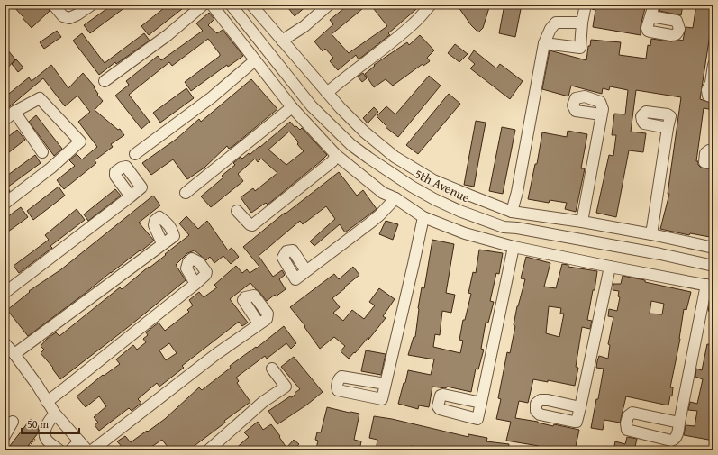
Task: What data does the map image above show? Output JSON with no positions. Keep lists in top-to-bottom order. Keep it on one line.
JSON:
{"streets":{"street":["5th Avenue"]},"scale_bar":"50 m"}
